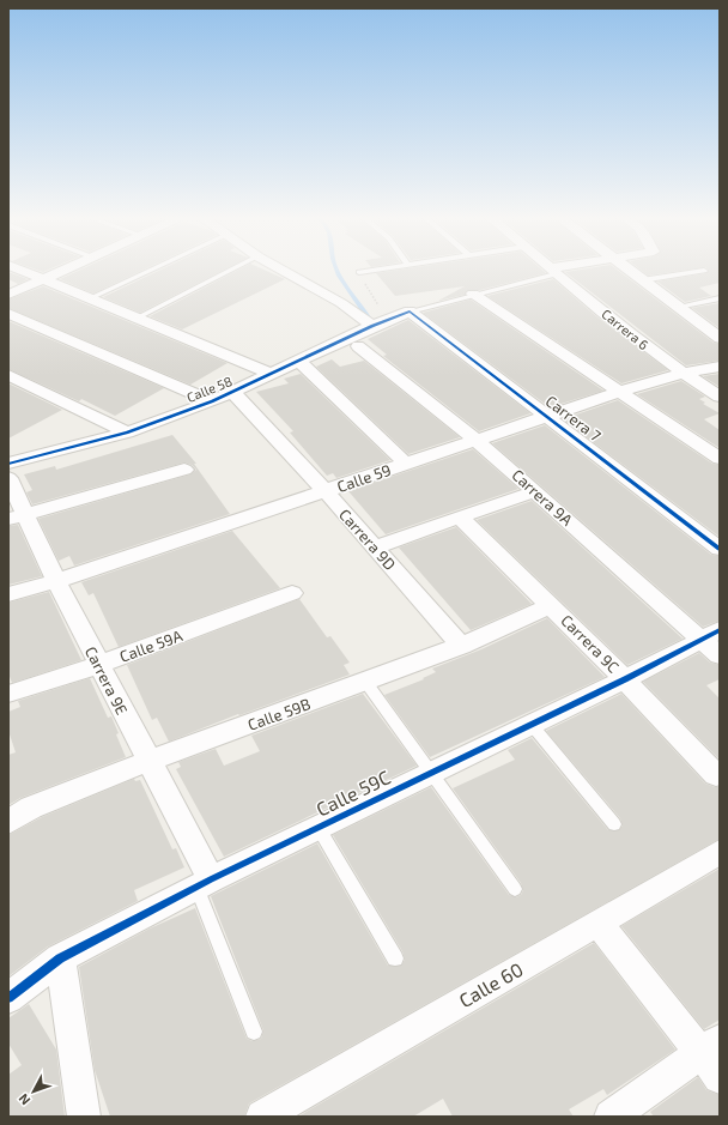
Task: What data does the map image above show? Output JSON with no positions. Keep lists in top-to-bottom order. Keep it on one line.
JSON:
{"streets":{"street":["Carrera 6","Calle 58","Carrera 7","Calle 59","Carrera 9A","Carrera 9D","Carrera 9C","Calle 59A","Carrera 9E","Calle 59B","Calle 59C","Calle 60"]},"crossings":[["Carrera 6","Calle 58"],["Carrera 6","Calle 59"],["Calle 58","Carrera 7"],["Calle 58","Carrera 9D"],["Calle 58","Carrera 9E"],["Carrera 7","Calle 59"],["Calle 59","Carrera 9A"],["Calle 59","Carrera 9D"],["Calle 59","Carrera 9E"],["Carrera 9A","Calle 59C"],["Carrera 9D","Calle 59B"],["Carrera 9C","Calle 59B"],["Carrera 9C","Calle 59C"],["Calle 59A","Carrera 9E"],["Carrera 9E","Calle 59B"],["Carrera 9E","Calle 59C"]],"north":"bottom left"}
